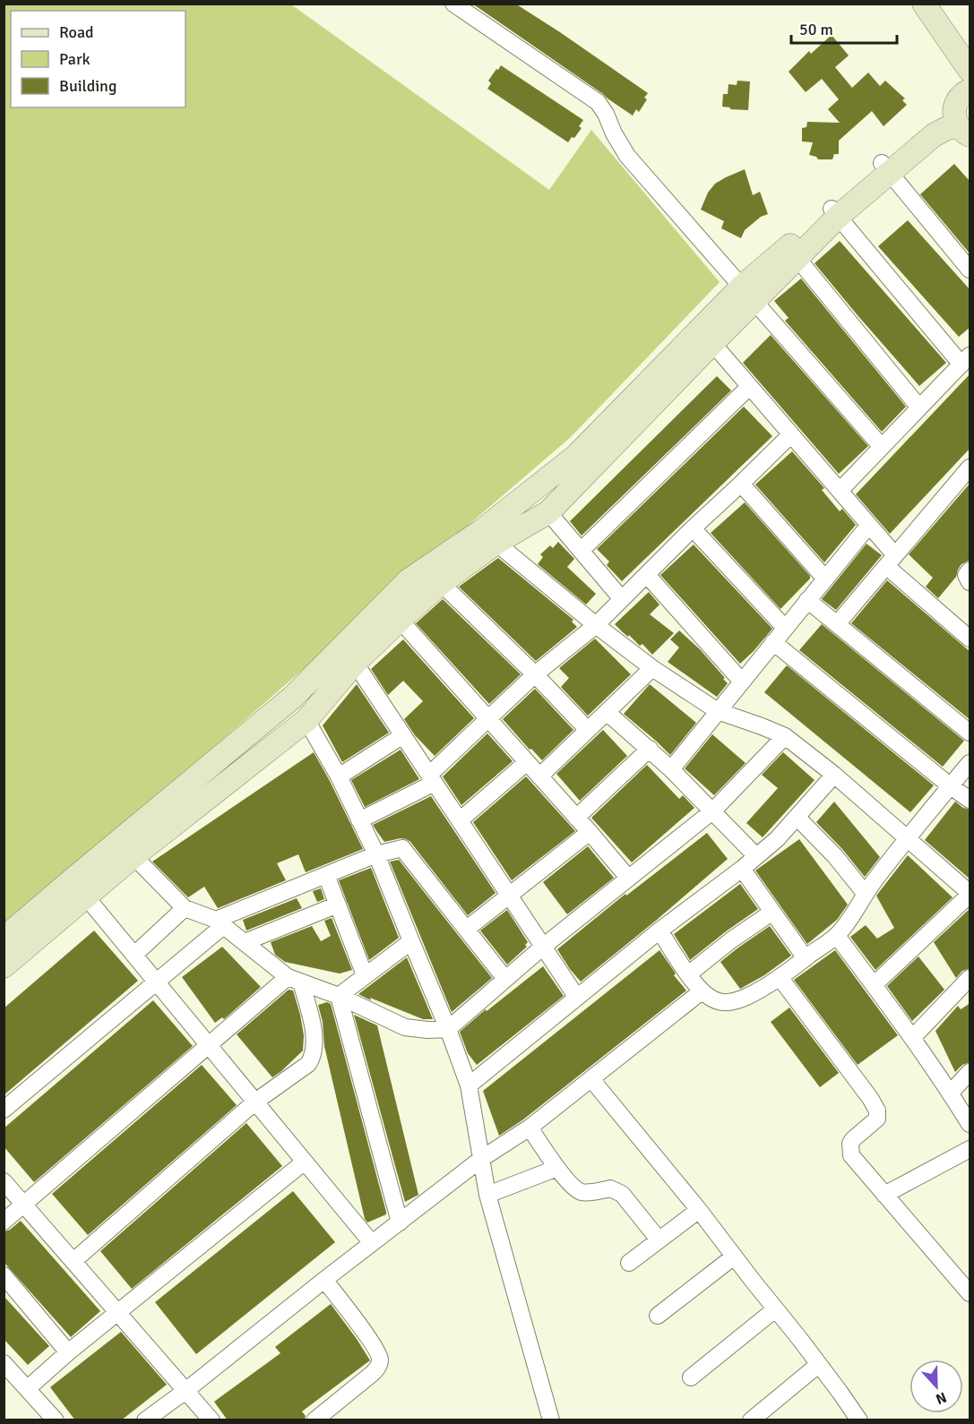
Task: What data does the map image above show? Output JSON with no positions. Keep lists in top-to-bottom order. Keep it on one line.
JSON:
{"legend":["Road","Park","Building"],"scale_bar":"50 m","north":"bottom"}
